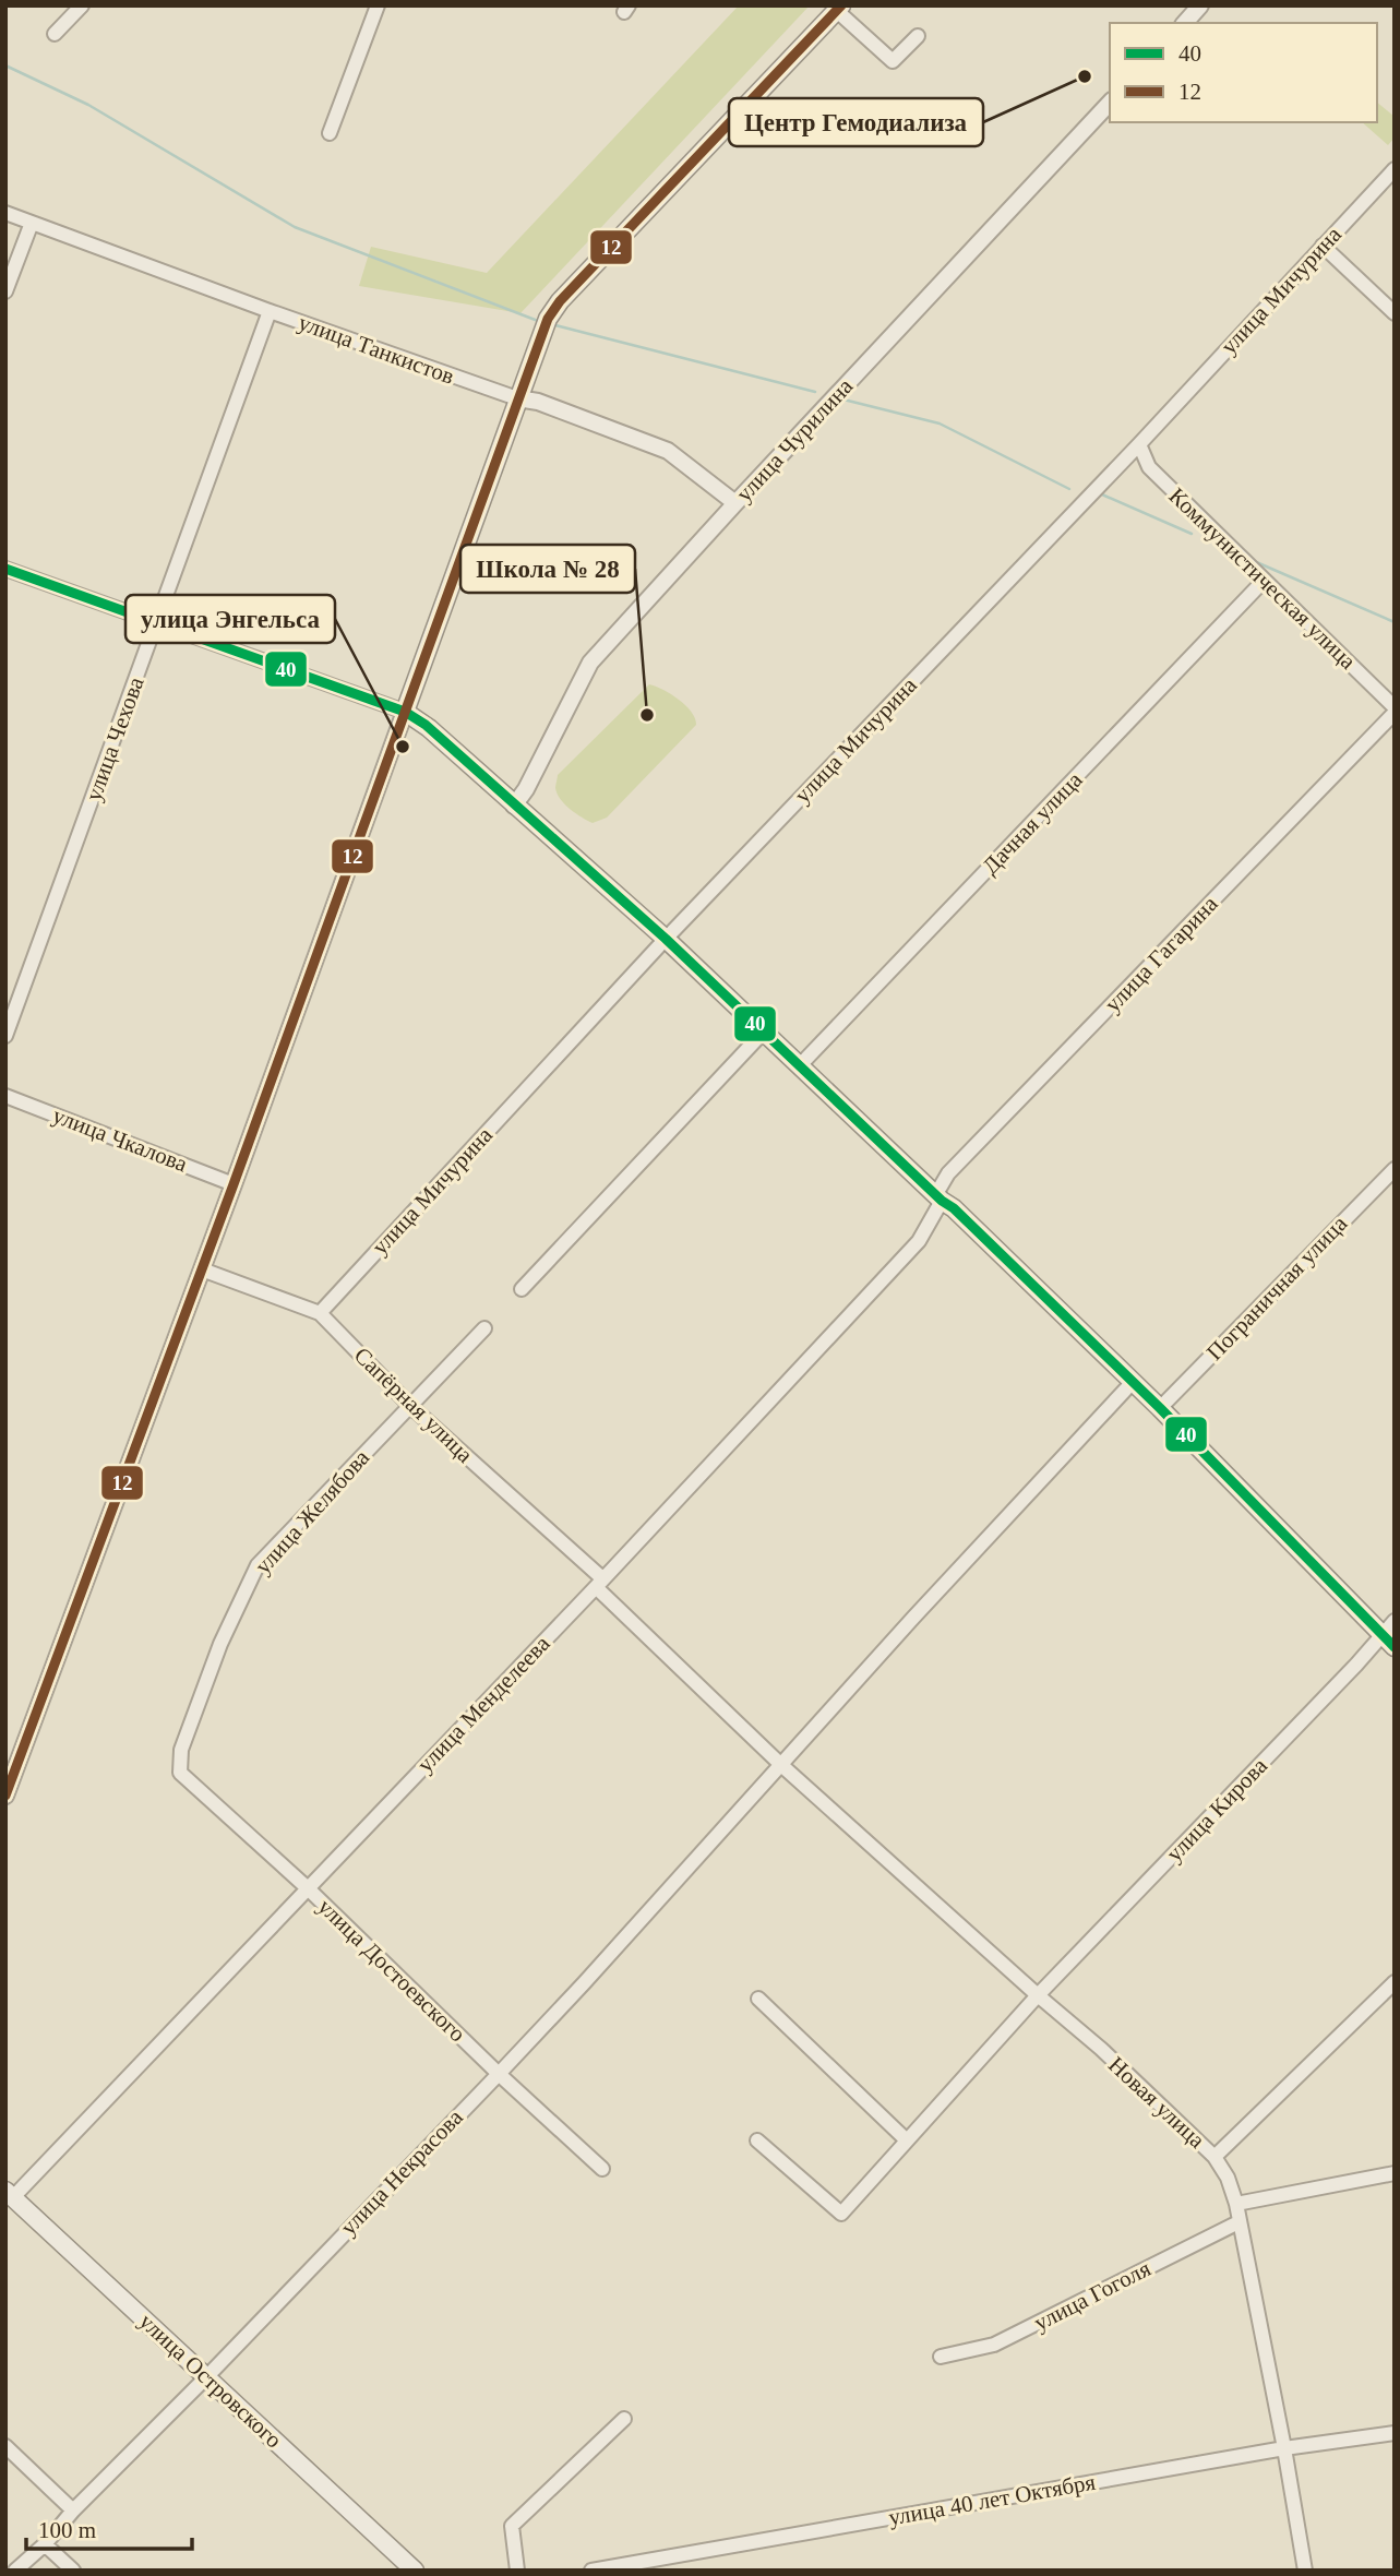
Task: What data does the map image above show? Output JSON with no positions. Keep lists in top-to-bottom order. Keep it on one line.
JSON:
{"streets":{"main road":["улица Островского"],"street":["улица Мичурина","улица Танкистов","улица Чурилина","Коммунистическая улица","улица Чехова","Дачная улица","улица Гагарина","улица Чкалова","Пограничная улица","Сапёрная улица","улица Желябова","улица Менделеева","улица Кирова","улица Достоевского","Новая улица","улица Некрасова","улица Гоголя","улица 40 лет Октября"]},"crossings":[["улица Мичурина","Коммунистическая улица"],["улица Мичурина","Сапёрная улица"],["улица Танкистов","улица Чурилина"],["улица Танкистов","улица Чехова"],["Коммунистическая улица","Дачная улица"],["Коммунистическая улица","улица Гагарина"],["улица Гагарина","улица Менделеева"],["Сапёрная улица","улица Желябова"],["Сапёрная улица","улица Менделеева"],["Сапёрная улица","Новая улица"],["Сапёрная улица","улица Некрасова"],["улица Желябова","улица Достоевского"],["улица Менделеева","улица Достоевского"],["улица Менделеева","улица Островского"],["улица Кирова","Новая улица"],["улица Достоевского","улица Некрасова"],["Новая улица","улица Некрасова"],["Новая улица","улица Гоголя"],["Новая улица","улица 40 лет Октября"],["улица Некрасова","улица Островского"]],"places":["Центр Гемодиализа","Школа № 28","улица Энгельса"],"lines":["transit line 12","transit line 40"],"legend":["40","12"],"scale_bar":"100 m"}
